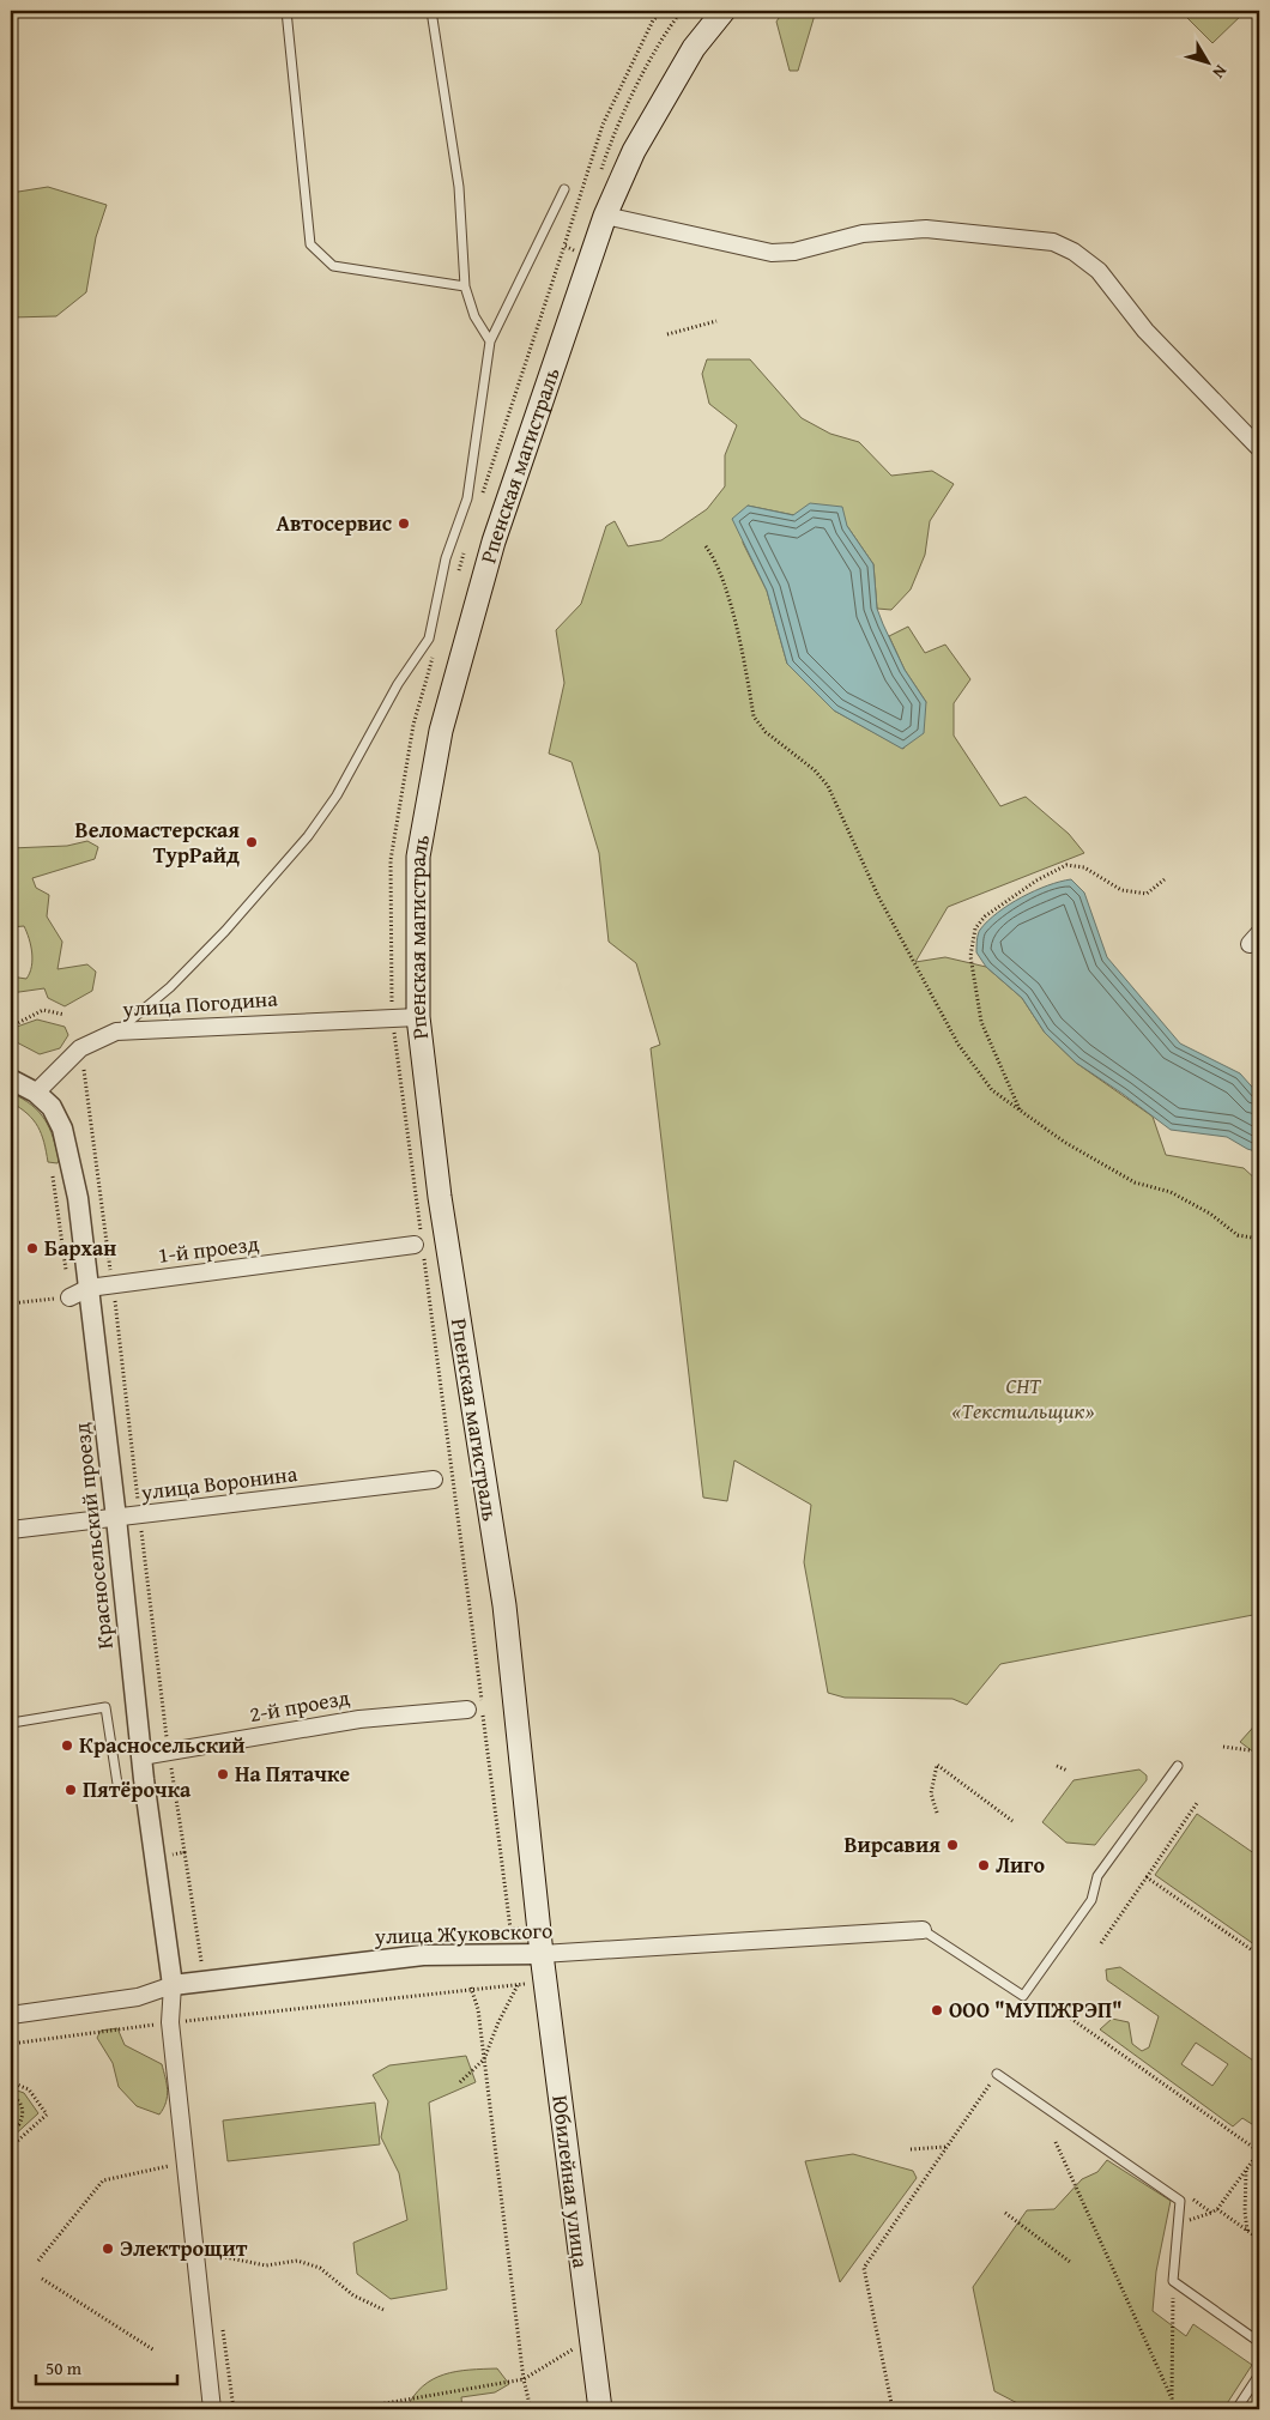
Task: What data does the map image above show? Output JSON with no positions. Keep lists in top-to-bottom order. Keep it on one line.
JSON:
{"streets":{"main road":["Рпенская магистраль","Юбилейная улица"],"street":["улица Погодина","1-й проезд","улица Воронина","Красносельский проезд","2-й проезд","улица Жуковского"]},"crossings":[["Рпенская магистраль","улица Погодина"],["Рпенская магистраль","улица Жуковского"],["Рпенская магистраль","Юбилейная улица"],["улица Погодина","Красносельский проезд"],["1-й проезд","Красносельский проезд"],["улица Воронина","Красносельский проезд"],["Красносельский проезд","2-й проезд"],["Красносельский проезд","улица Жуковского"],["улица Жуковского","Юбилейная улица"]],"parks":["СНТ «Текстильщик»"],"places":["Автосервис","Веломастерская ТурРайд","Бархан","Красносельский","На Пятачке","Пятёрочка","Вирсавия","Лиго","ООО \"МУПЖРЭП\"","Электрощит"],"scale_bar":"50 m","north":"bottom right"}
